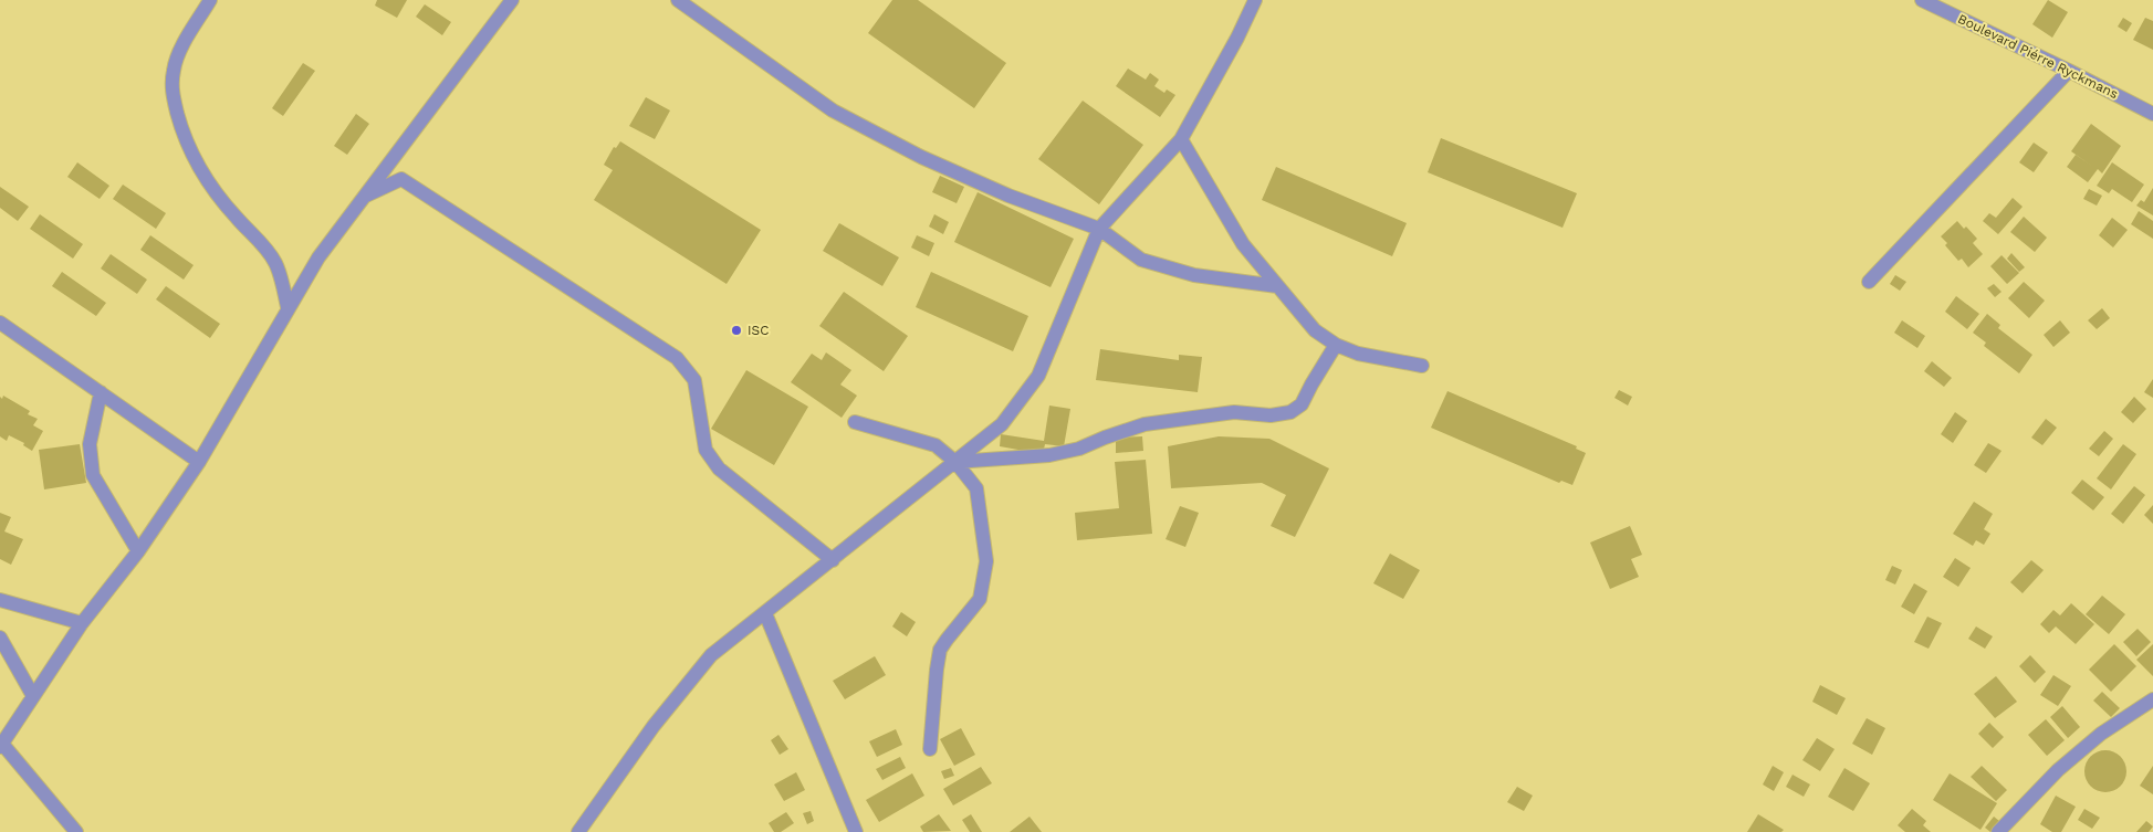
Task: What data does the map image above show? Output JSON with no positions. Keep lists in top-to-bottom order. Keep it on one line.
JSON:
{"streets":{"street":["Boulevard Piérre Ryckmans"]},"places":["ISC"]}
